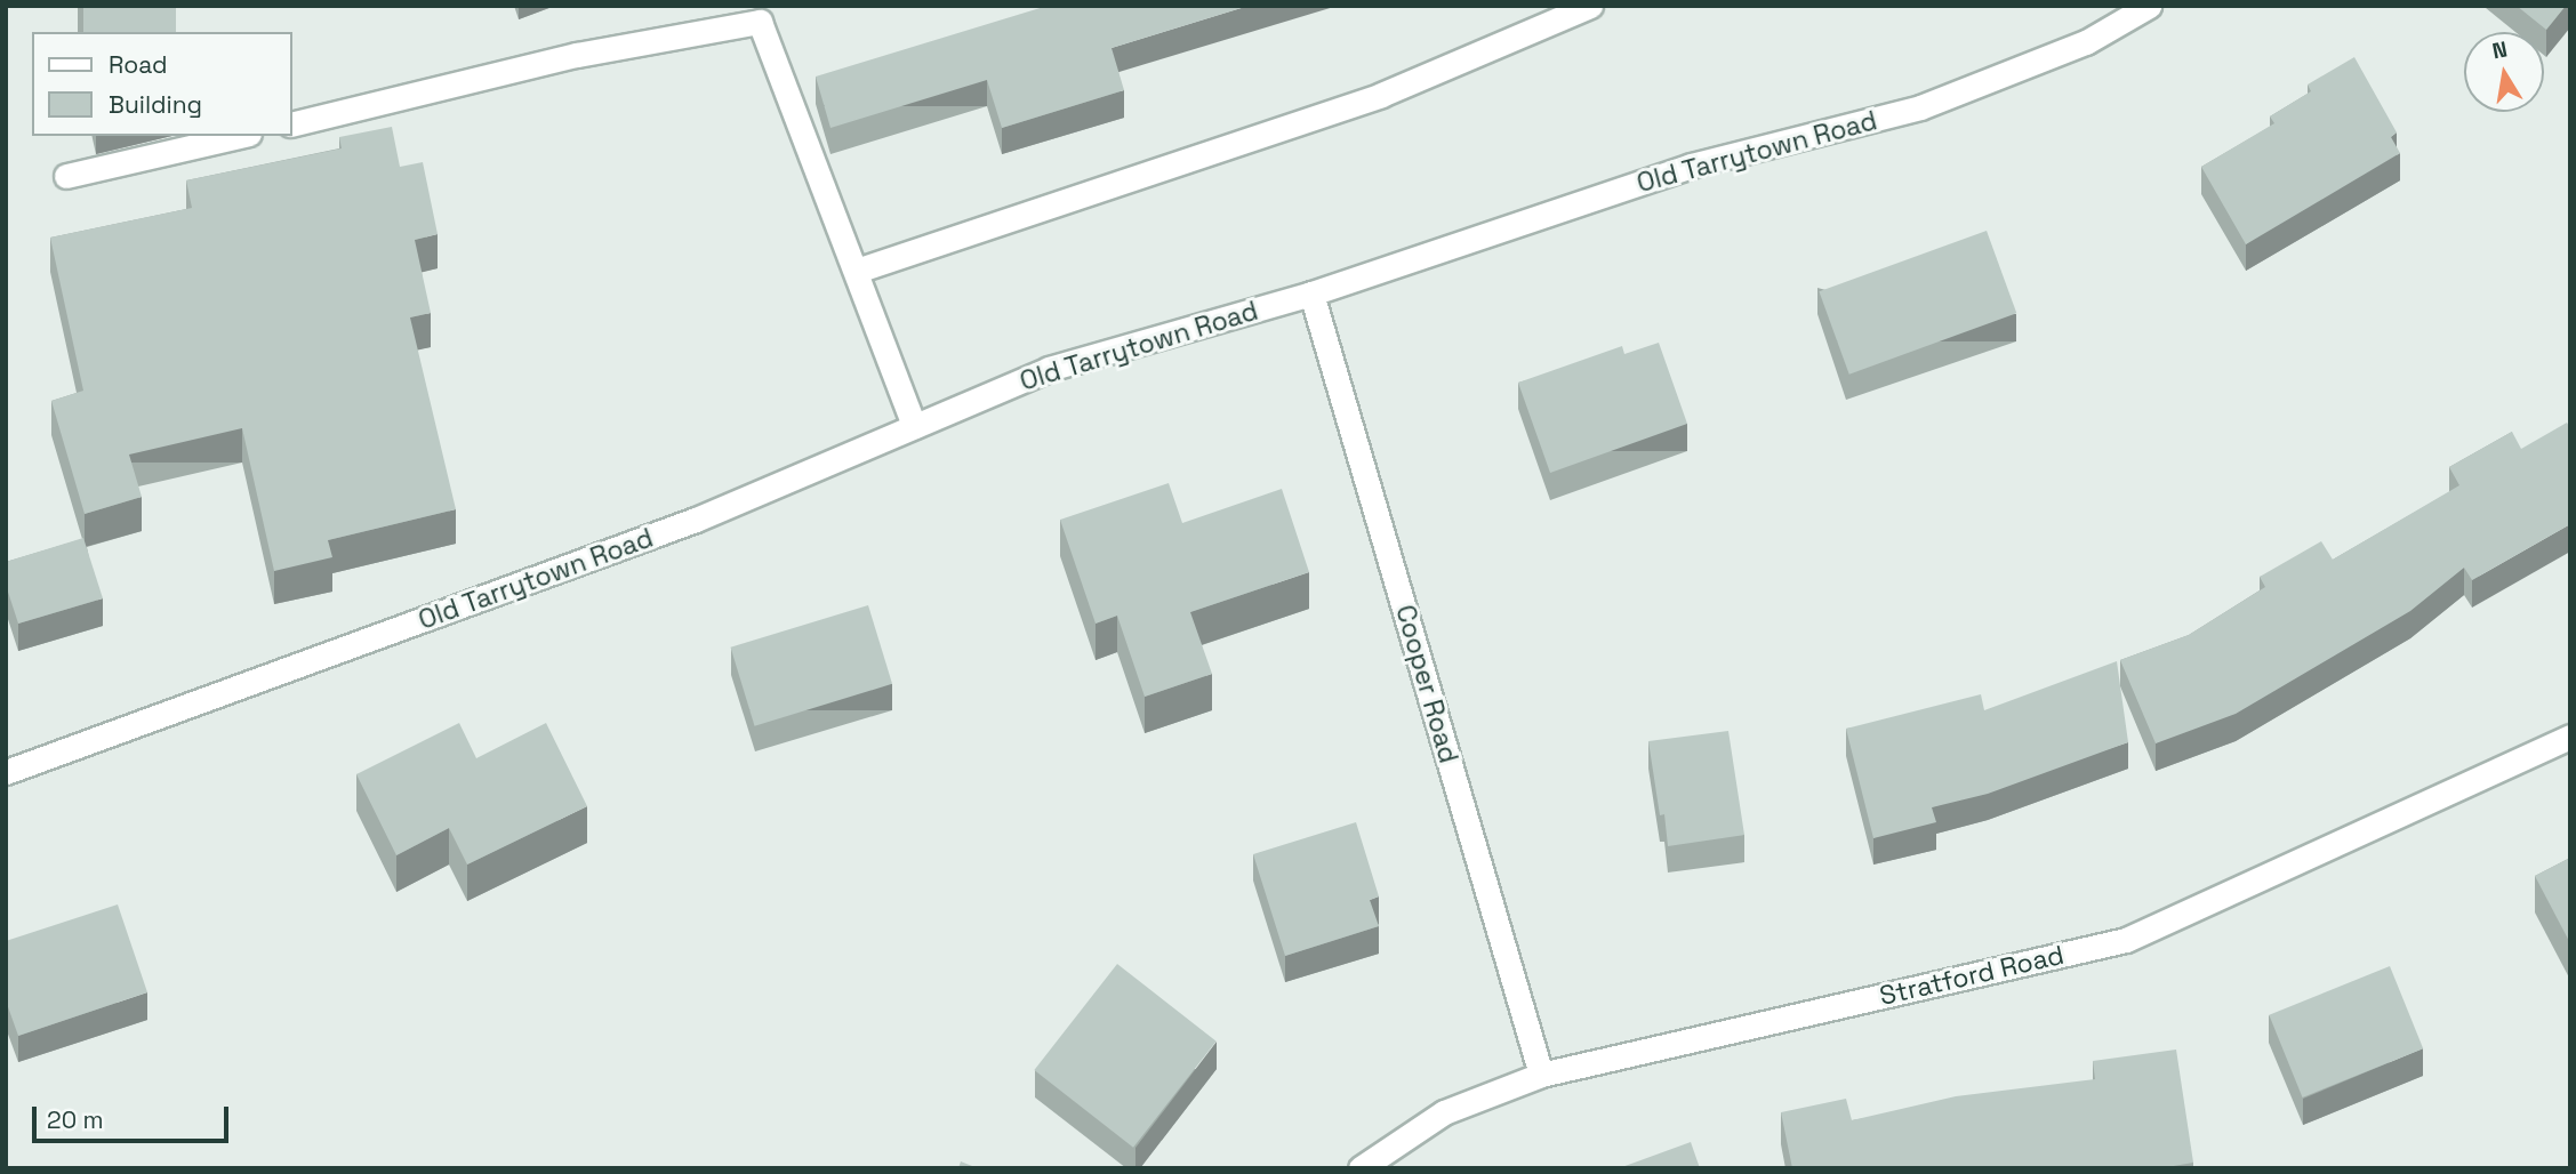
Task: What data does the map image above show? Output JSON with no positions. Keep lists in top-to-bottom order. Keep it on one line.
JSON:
{"streets":{"street":["Old Tarrytown Road","Cooper Road","Stratford Road"]},"crossings":[["Old Tarrytown Road","Cooper Road"],["Cooper Road","Stratford Road"]],"legend":["Road","Building"],"scale_bar":"20 m","north":"top"}
